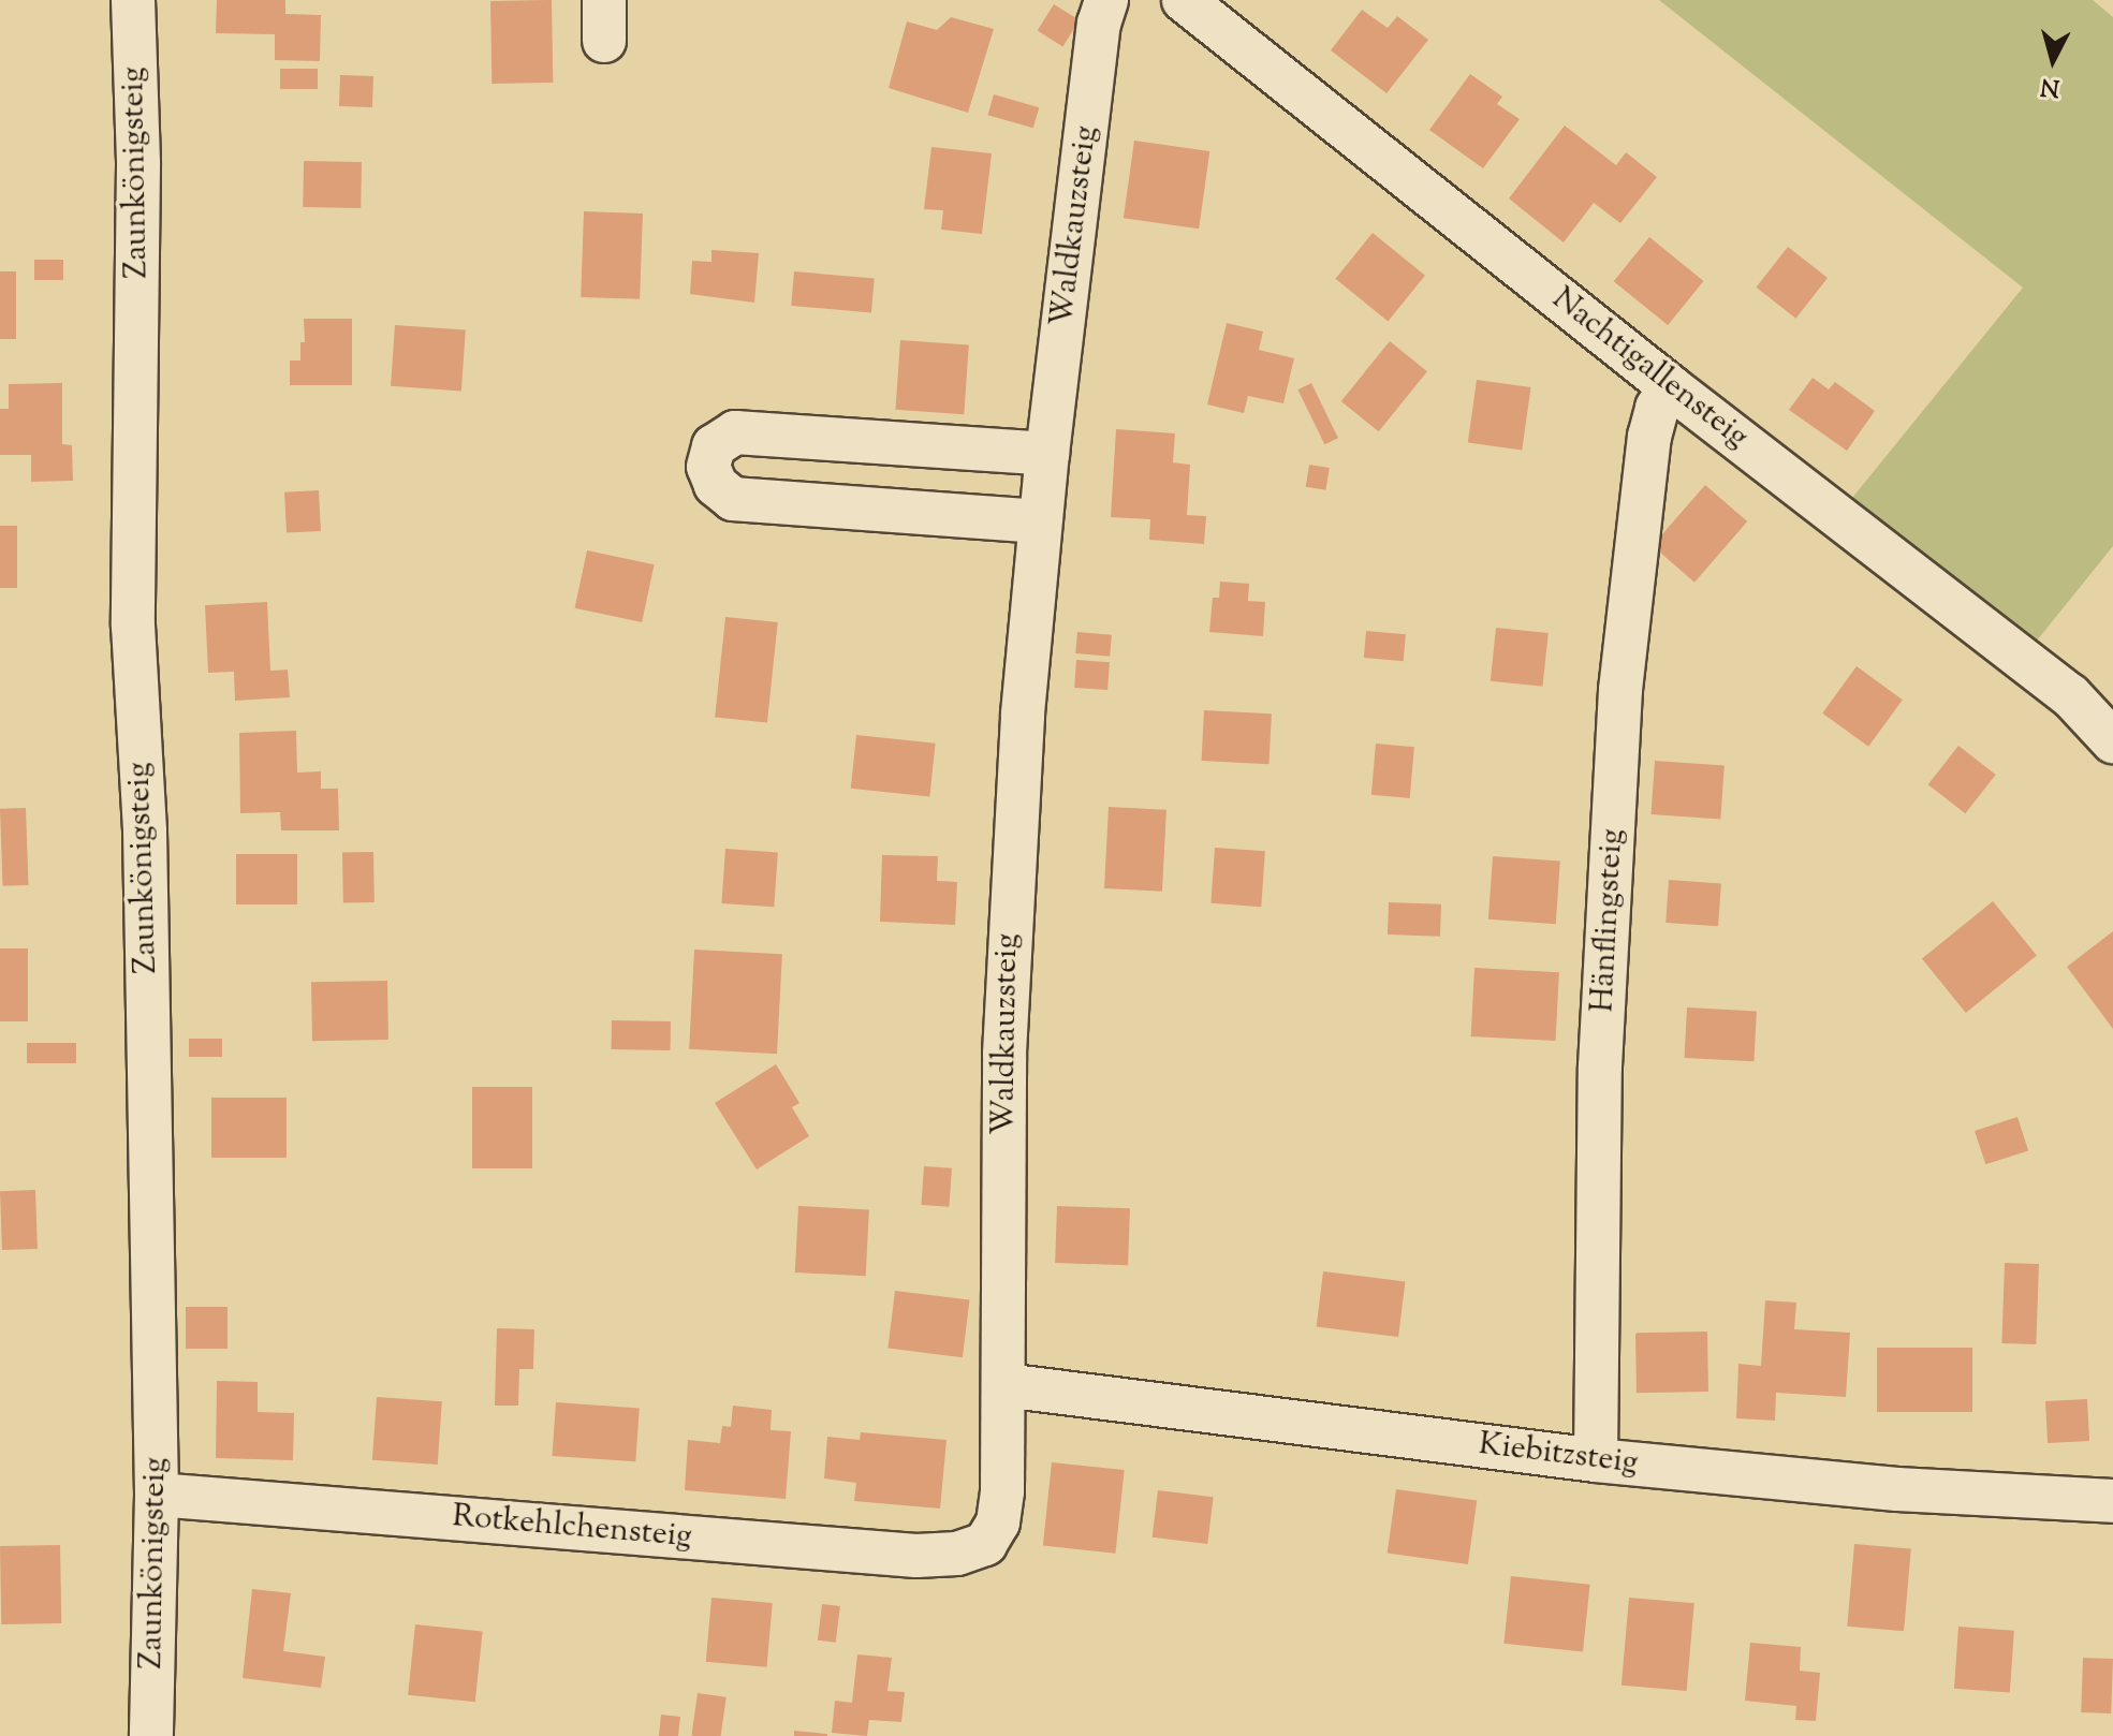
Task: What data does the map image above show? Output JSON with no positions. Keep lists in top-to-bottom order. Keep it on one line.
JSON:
{"streets":{"street":["Zaunkönigsteig","Waldkauzsteig","Nachtigallensteig","Hänflingsteig","Kiebitzsteig","Rotkehlchensteig"]},"crossings":[["Zaunkönigsteig","Rotkehlchensteig"],["Waldkauzsteig","Kiebitzsteig"],["Waldkauzsteig","Rotkehlchensteig"],["Nachtigallensteig","Hänflingsteig"],["Hänflingsteig","Kiebitzsteig"]],"north":"bottom"}
